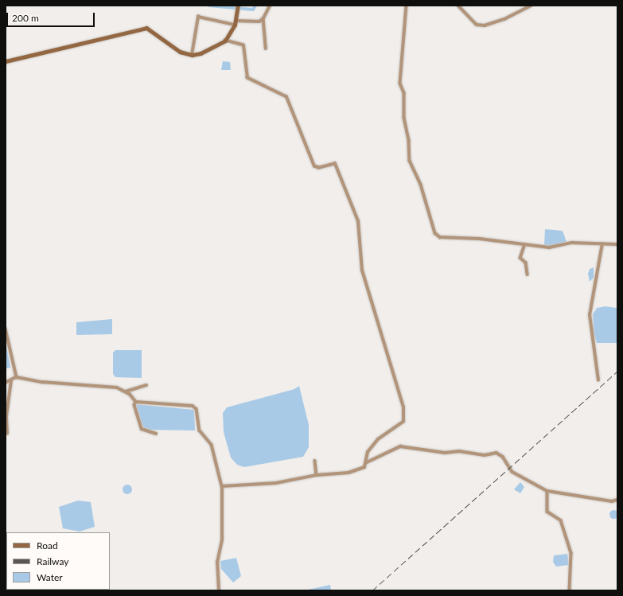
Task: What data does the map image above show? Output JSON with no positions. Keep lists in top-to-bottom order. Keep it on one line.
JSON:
{"legend":["Road","Railway","Water"],"scale_bar":"200 m"}
